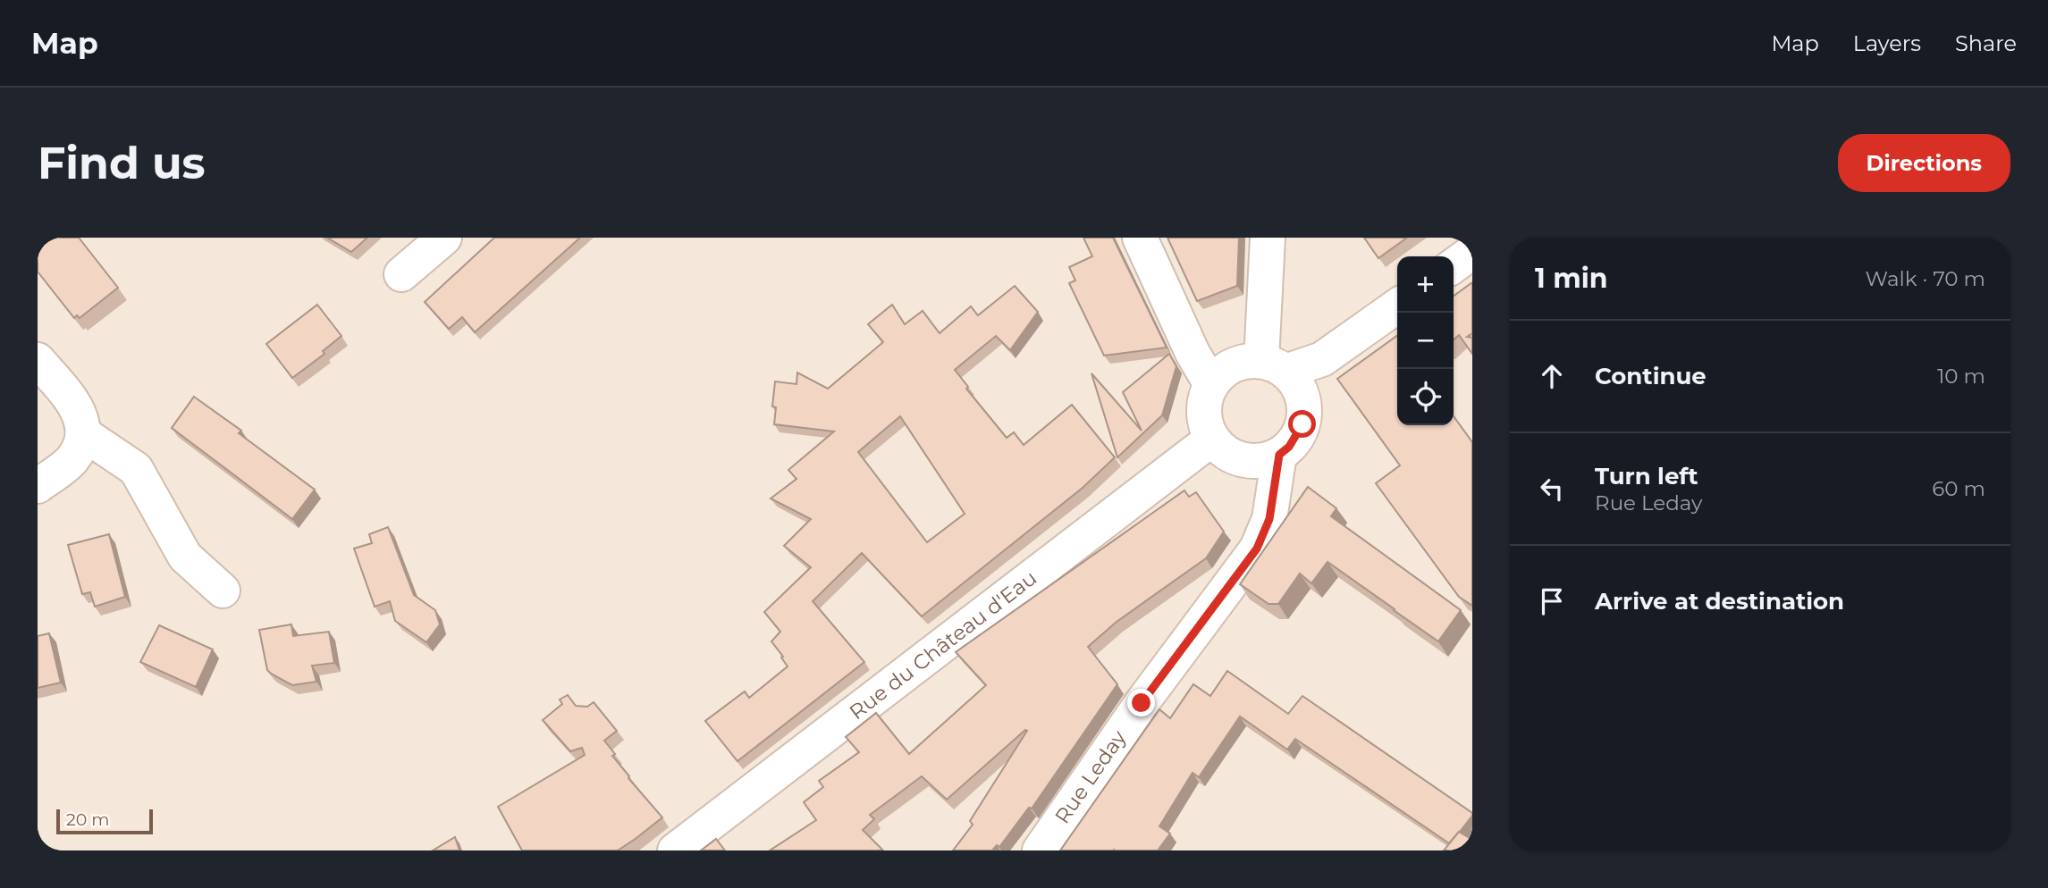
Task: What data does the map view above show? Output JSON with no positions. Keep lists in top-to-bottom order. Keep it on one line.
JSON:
{"streets":{"street":["Rue du Château d'Eau","Rue Leday"]},"crossings":[["Rue du Château d'Eau","Rue Leday"]],"scale_bar":"20 m","page":{"header":"Map","nav":["Map","Layers","Share"],"buttons":"Directions","title":"Find us","heading":["1 min","Walk · 70 m"],"map_buttons":["+","−"],"list":[["Continue","10 m"],["Turn left","Rue Leday","60 m"],"Arrive at destination"],"scale":"20 m"}}
